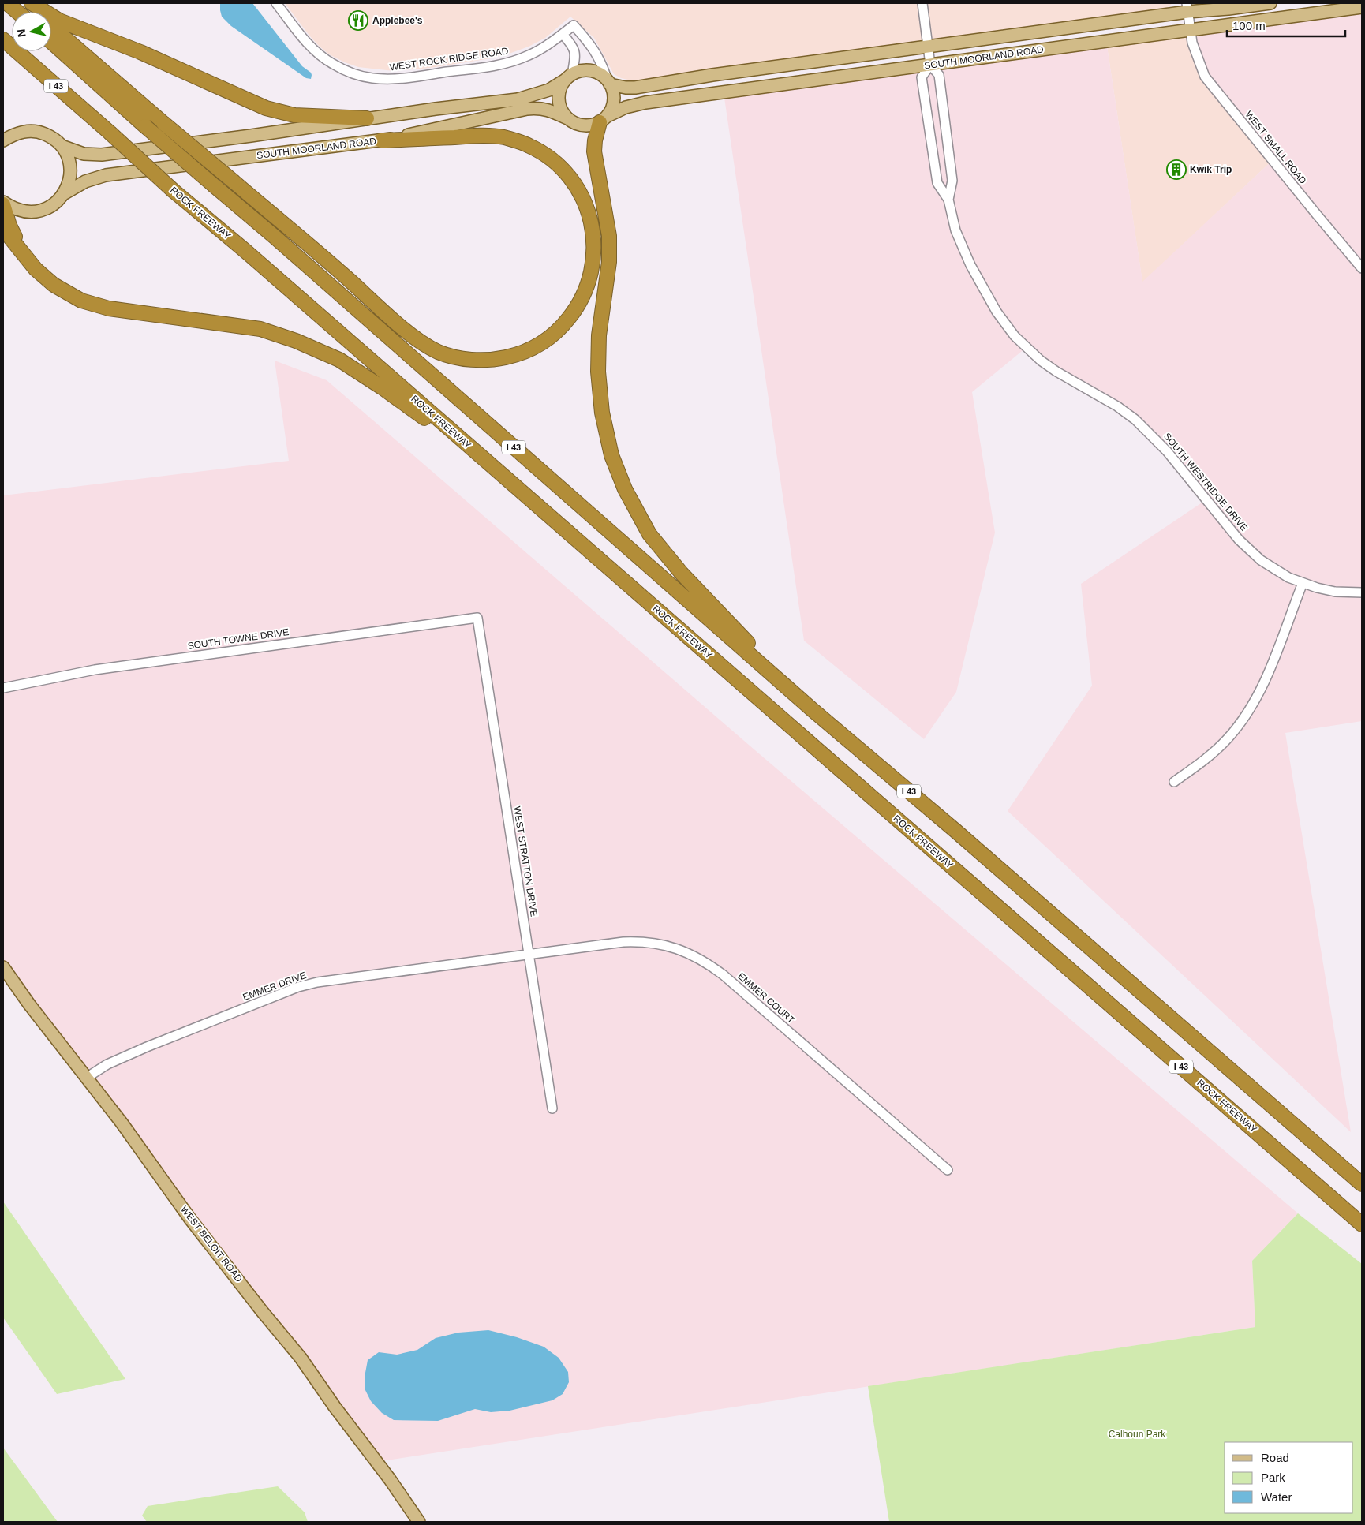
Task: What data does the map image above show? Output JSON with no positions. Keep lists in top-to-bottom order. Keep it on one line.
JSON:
{"streets":{"highway":["I 43","ROCK FREEWAY"],"main road":["SOUTH MOORLAND ROAD","WEST BELOIT ROAD"],"street":["WEST ROCK RIDGE ROAD","WEST SMALL ROAD","SOUTH WESTRIDGE DRIVE","SOUTH TOWNE DRIVE","WEST STRATTON DRIVE","EMMER DRIVE","EMMER COURT"]},"crossings":[["SOUTH MOORLAND ROAD","WEST ROCK RIDGE ROAD"],["SOUTH MOORLAND ROAD","WEST SMALL ROAD"],["SOUTH MOORLAND ROAD","SOUTH WESTRIDGE DRIVE"],["SOUTH TOWNE DRIVE","WEST STRATTON DRIVE"],["WEST STRATTON DRIVE","EMMER DRIVE"],["WEST STRATTON DRIVE","EMMER COURT"],["EMMER DRIVE","EMMER COURT"],["EMMER DRIVE","WEST BELOIT ROAD"]],"parks":["Calhoun Park"],"places":{"restaurant":["Applebee's"],"building":["Kwik Trip"]},"legend":["Road","Park","Water"],"scale_bar":"100 m","north":"left"}
